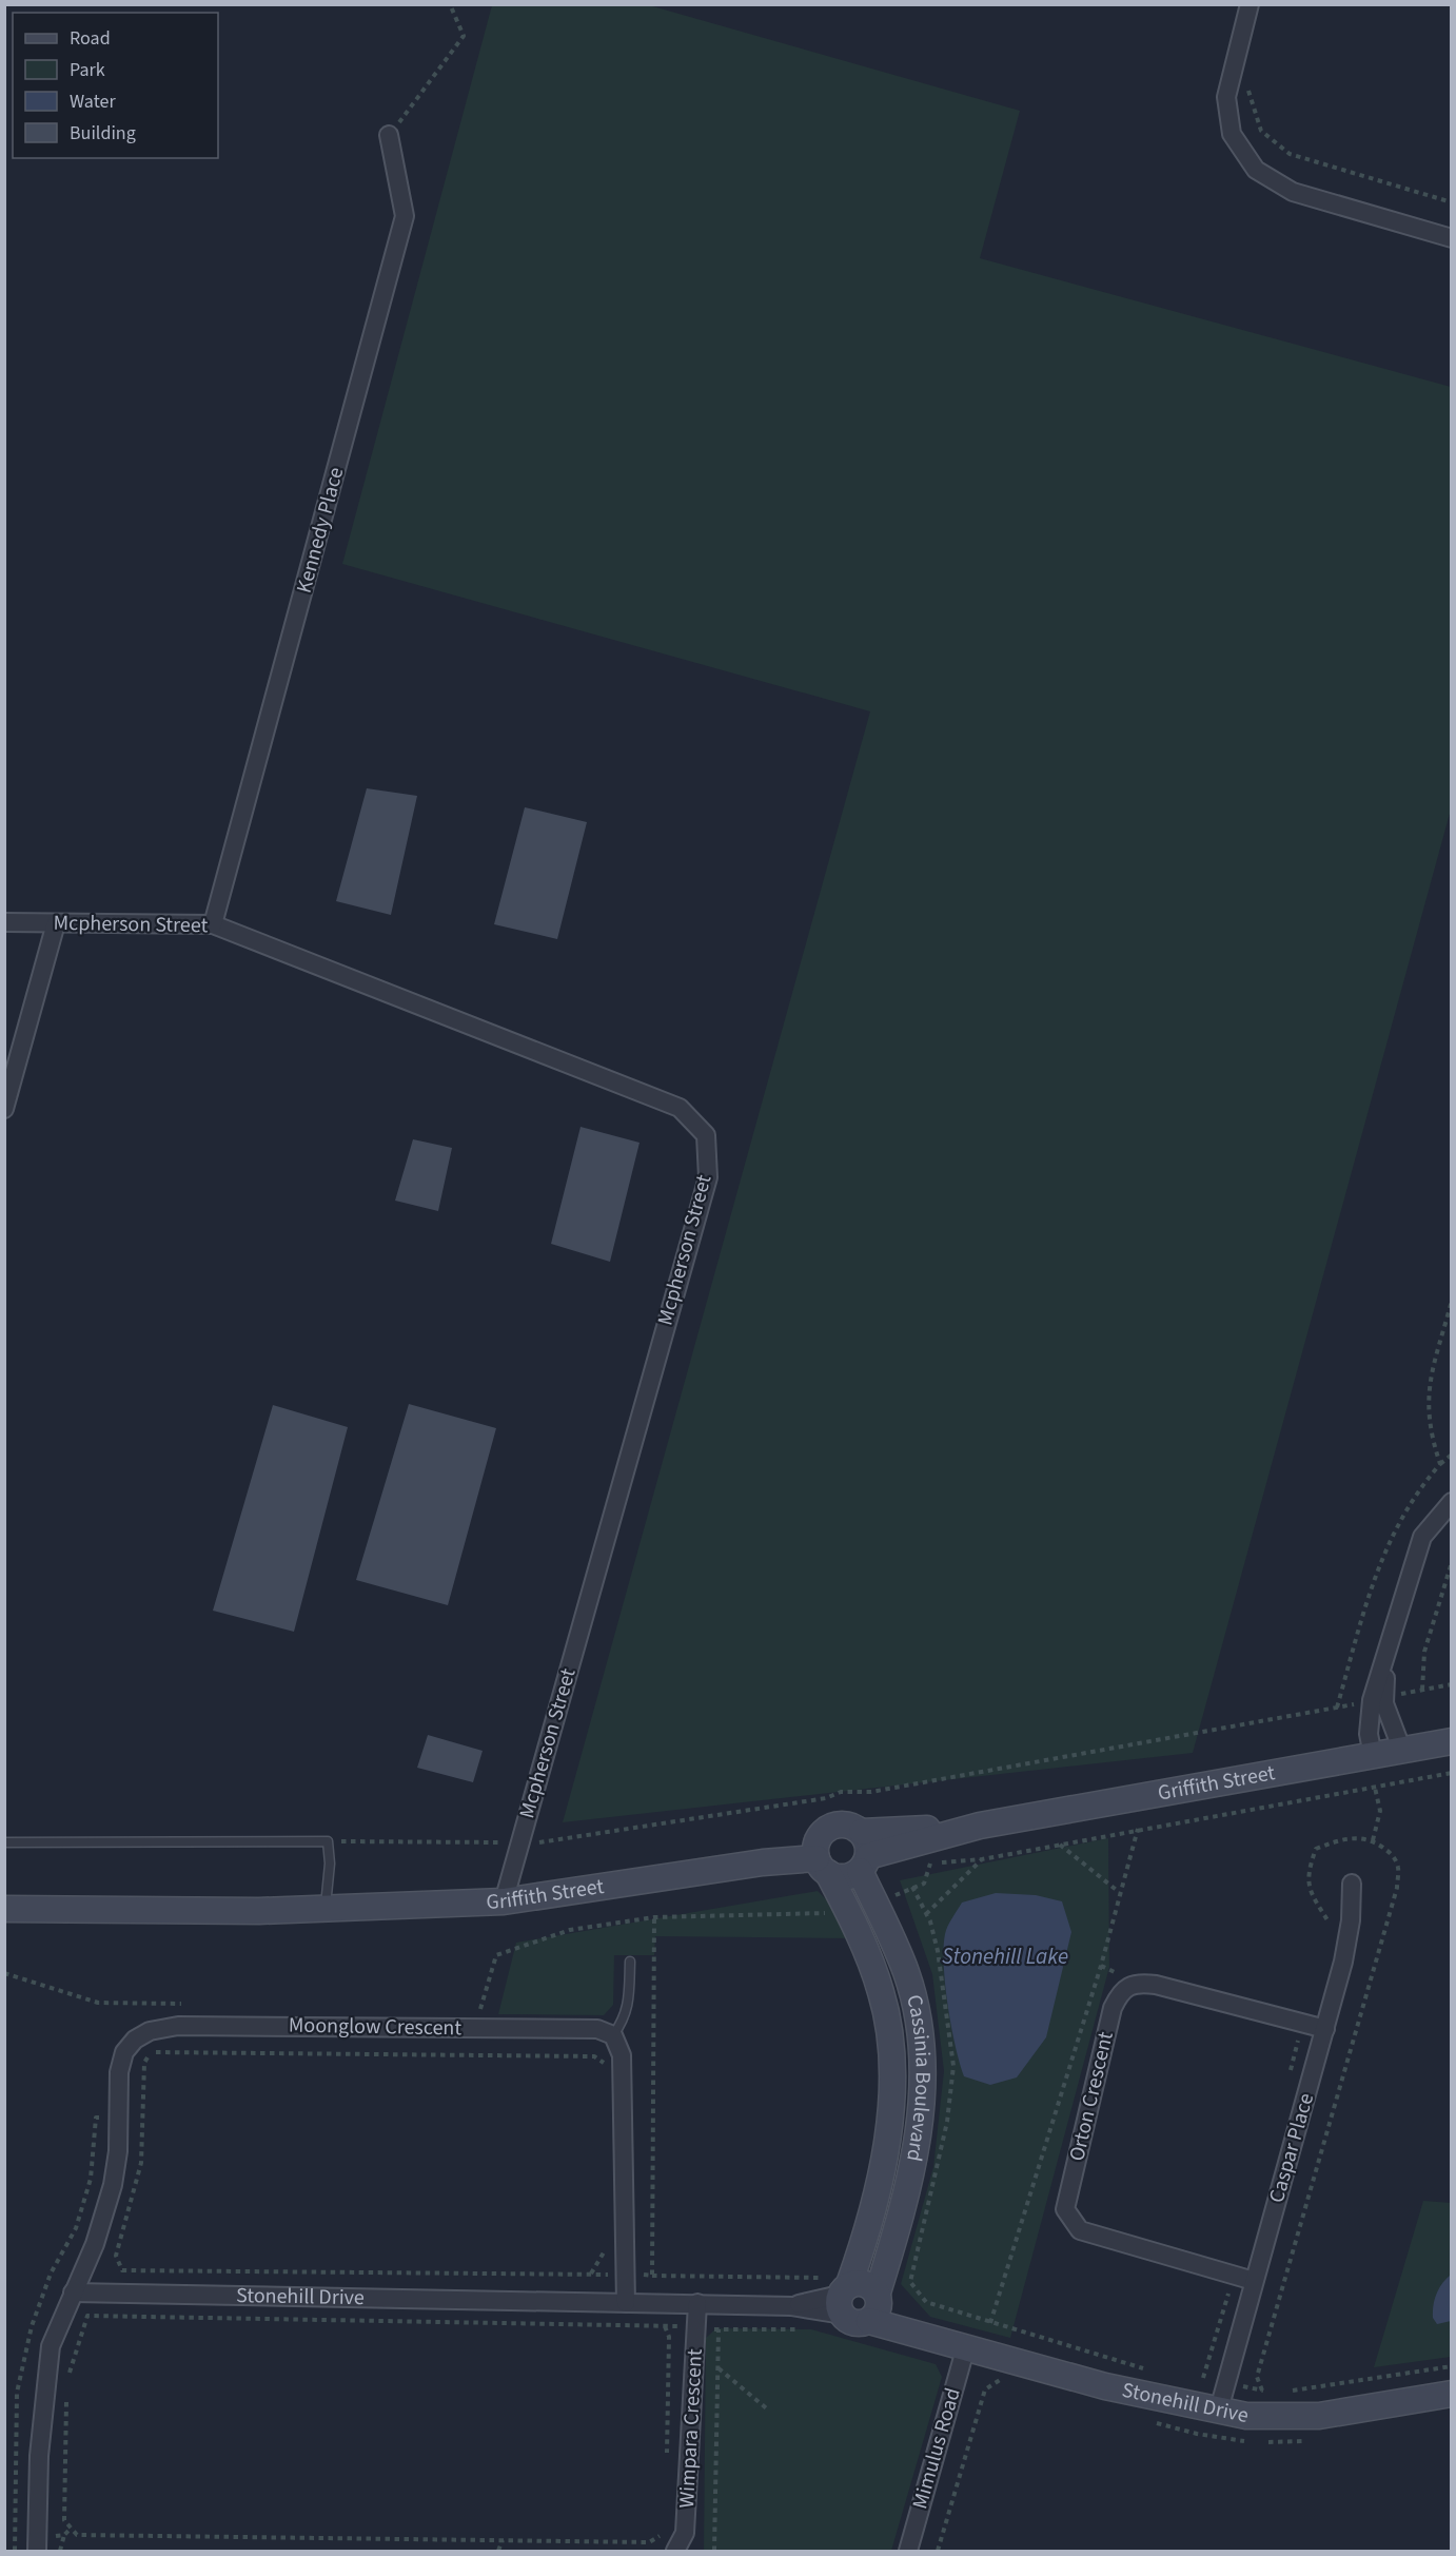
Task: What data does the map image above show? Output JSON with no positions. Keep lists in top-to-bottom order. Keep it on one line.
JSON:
{"streets":{"street":["Kennedy Place","Mcpherson Street","Griffith Street","Moonglow Crescent","Cassinia Boulevard","Orton Crescent","Caspar Place","Stonehill Drive","Wimpara Crescent","Mimulus Road"]},"crossings":[["Kennedy Place","Mcpherson Street"],["Mcpherson Street","Griffith Street"],["Griffith Street","Cassinia Boulevard"],["Moonglow Crescent","Stonehill Drive"],["Cassinia Boulevard","Stonehill Drive"],["Orton Crescent","Caspar Place"],["Caspar Place","Stonehill Drive"],["Stonehill Drive","Wimpara Crescent"],["Stonehill Drive","Mimulus Road"]],"water":["Stonehill Lake"],"legend":["Road","Park","Water","Building"]}
